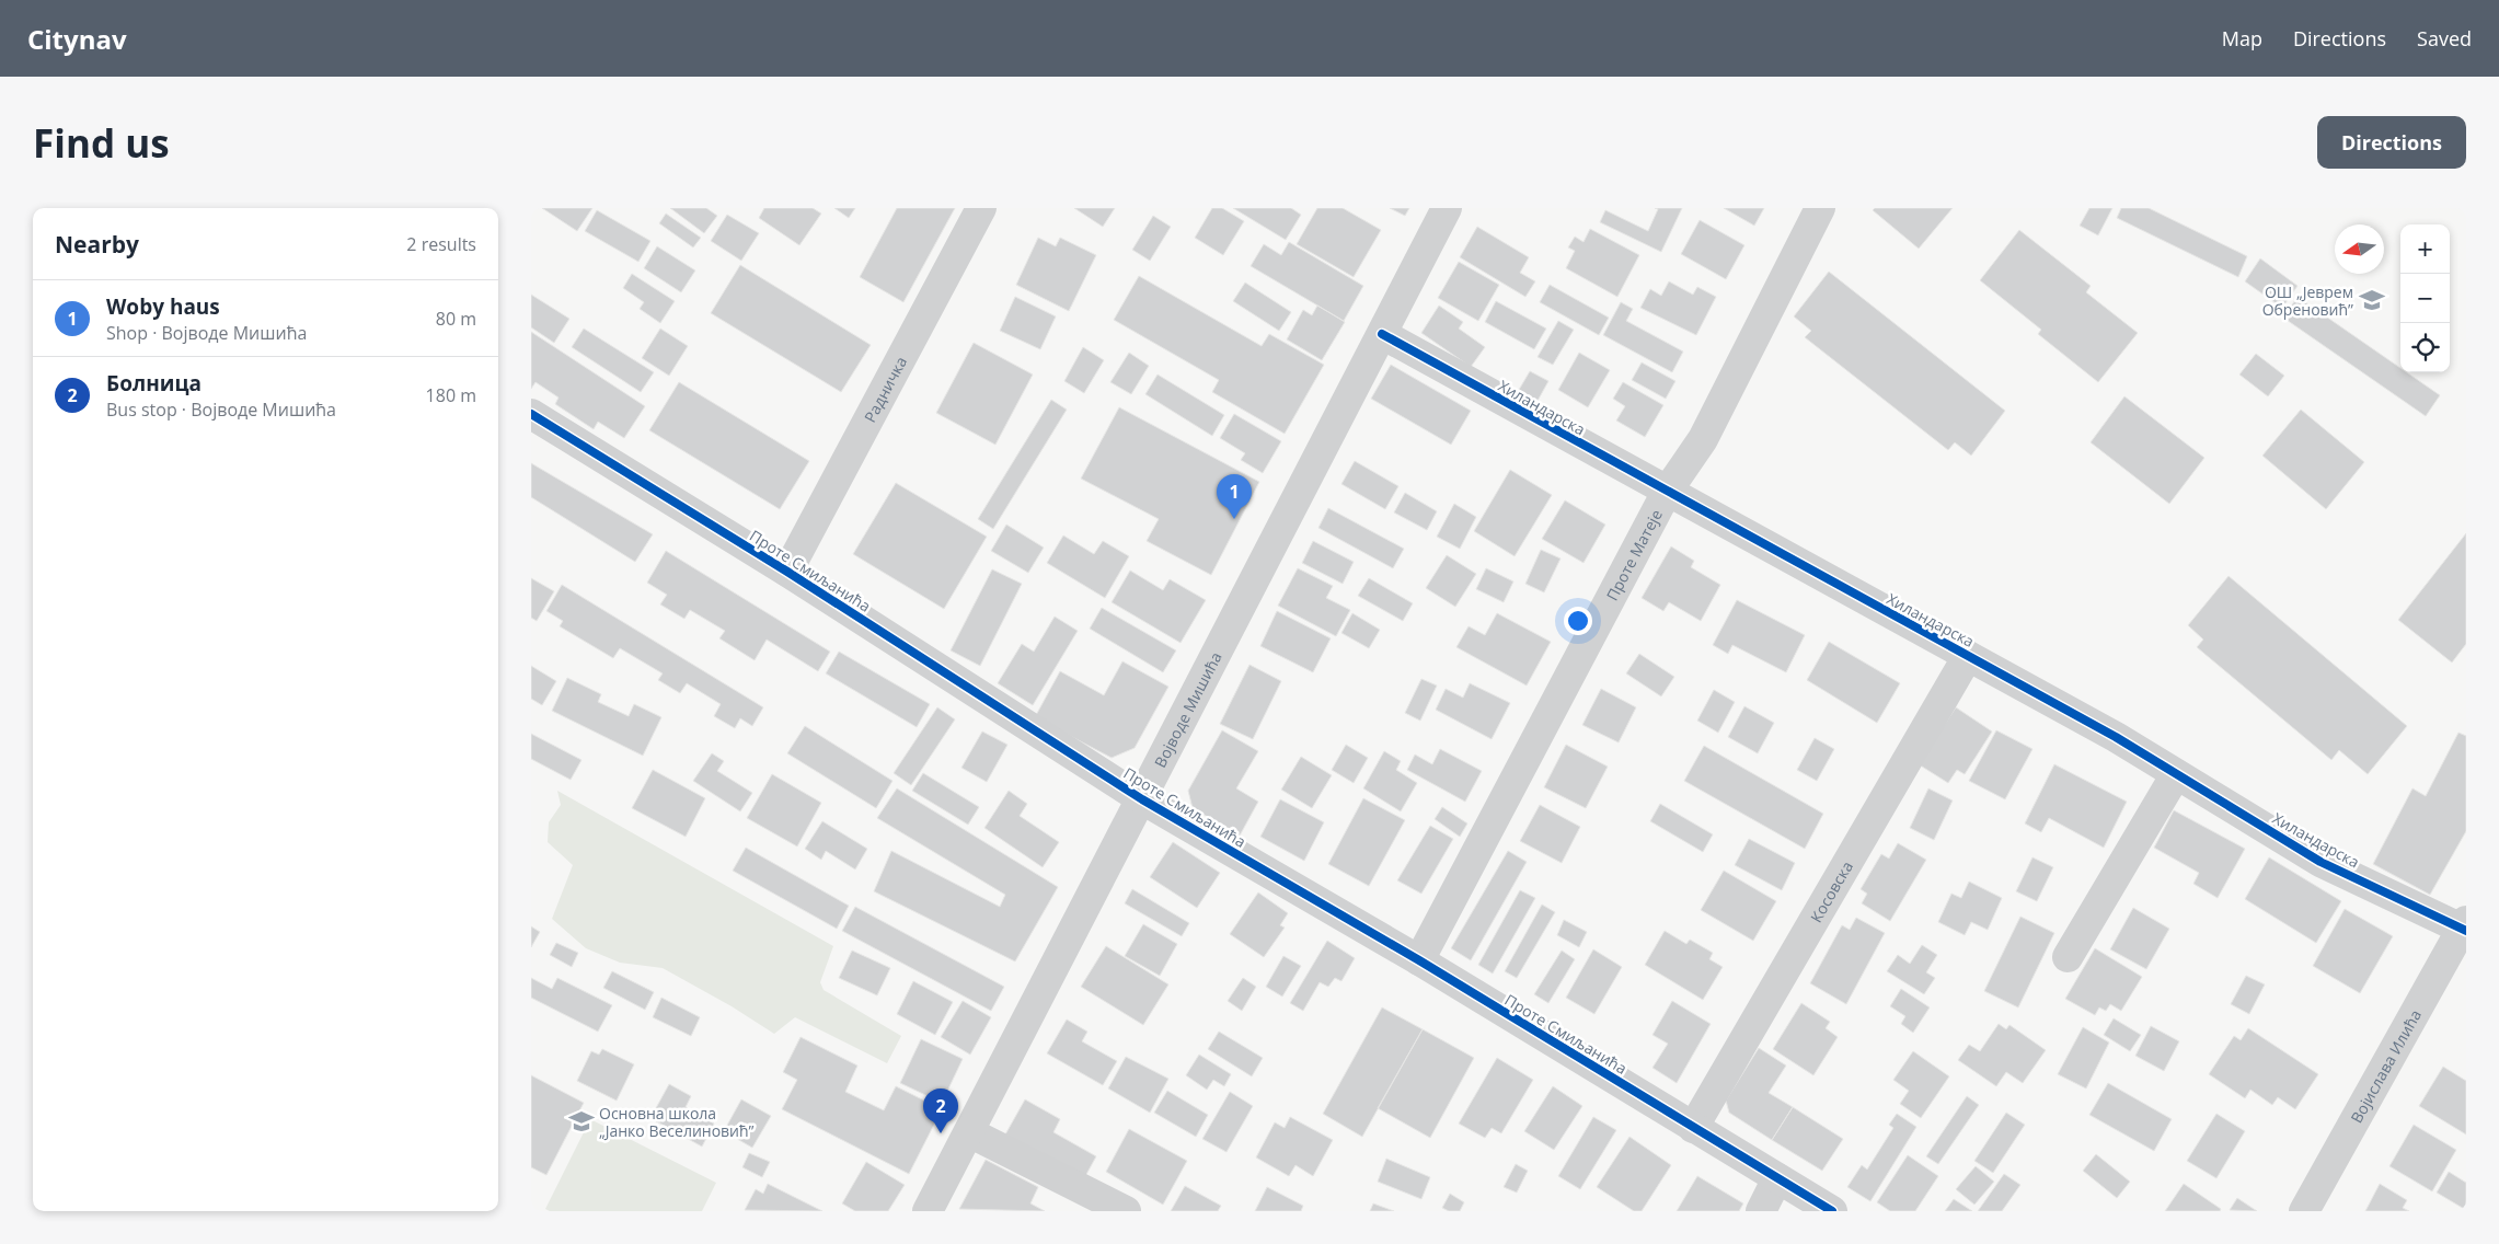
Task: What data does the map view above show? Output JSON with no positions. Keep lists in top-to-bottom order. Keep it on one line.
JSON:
{"streets":{"street":["Радничка","Хиландарска","Проте Матеје","Проте Смиљанића","Војводе Мишића","Косовска","Војислава Илића"]},"crossings":[["Радничка","Проте Смиљанића"],["Хиландарска","Проте Матеје"],["Хиландарска","Војводе Мишића"],["Хиландарска","Косовска"],["Хиландарска","Војислава Илића"],["Проте Матеје","Проте Смиљанића"],["Проте Смиљанића","Војводе Мишића"],["Проте Смиљанића","Косовска"]],"places":{"school or university":["ОШ „Јеврем Обреновић”","Основна школа „Јанко Веселиновић”"]},"north":"left","page":{"header":"Citynav","nav":["Map","Directions","Saved"],"buttons":"Directions","title":"Find us","heading":["Nearby","2 results"],"map_buttons":["+","−"],"list":[{"mark":"1","name":"Woby haus","note":"Shop · Војводе Мишића","value":"80 m"},{"mark":"2","name":"Болница","note":"Bus stop · Војводе Мишића","value":"180 m"}],"pins":["1","2"]}}
